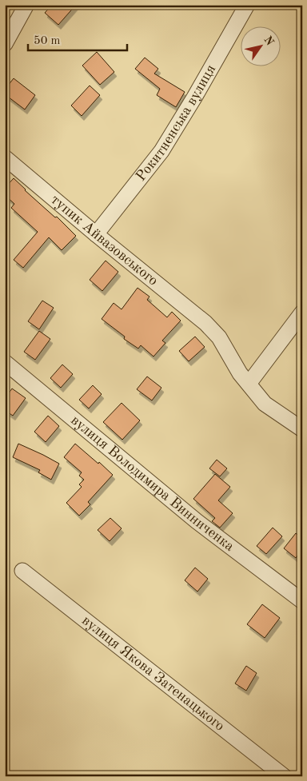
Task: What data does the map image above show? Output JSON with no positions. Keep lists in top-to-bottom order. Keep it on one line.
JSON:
{"streets":{"street":["Рокитненська вулиця","тупик Айвазовського","вулиця Володимира Винниченка","вулиця Якова Затенацького"]},"crossings":[["Рокитненська вулиця","тупик Айвазовського"]],"scale_bar":"50 m","north":"top right"}
